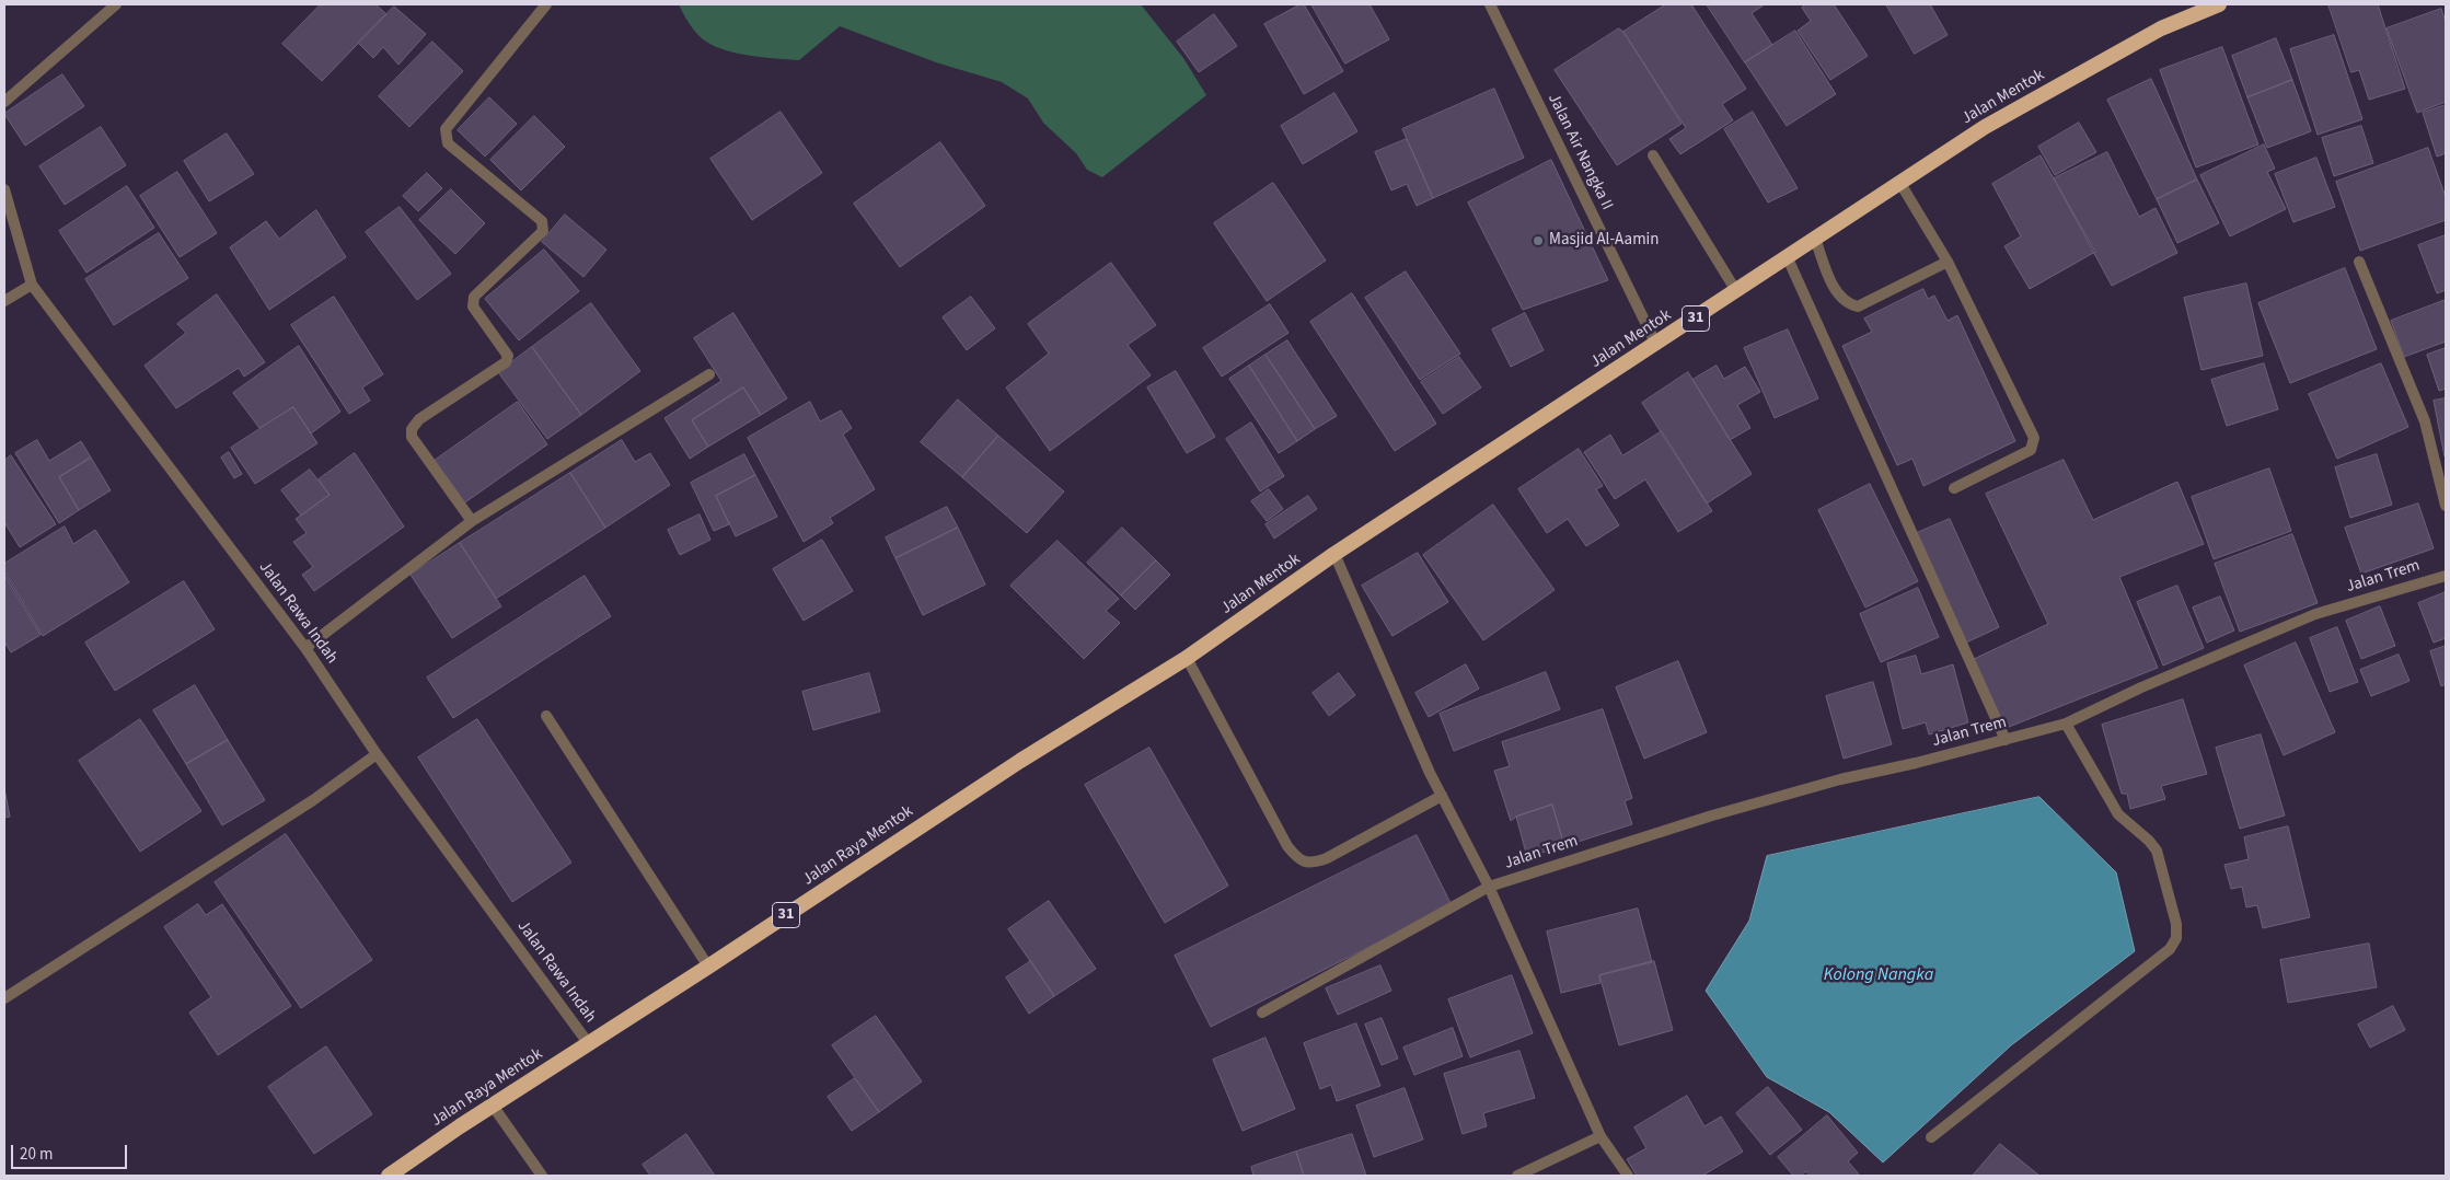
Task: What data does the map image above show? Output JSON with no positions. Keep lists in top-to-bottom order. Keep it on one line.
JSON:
{"streets":{"highway":["Jalan Mentok","31","Jalan Raya Mentok"],"street":["Jalan Air Nangka II","Jalan Trem","Jalan Rawa Indah"]},"crossings":[["Jalan Mentok","Jalan Air Nangka II"],["Jalan Mentok","Jalan Raya Mentok"],["Jalan Rawa Indah","Jalan Raya Mentok"]],"water":["Kolong Nangka"],"places":["Masjid Al-Aamin"],"scale_bar":"20 m"}
